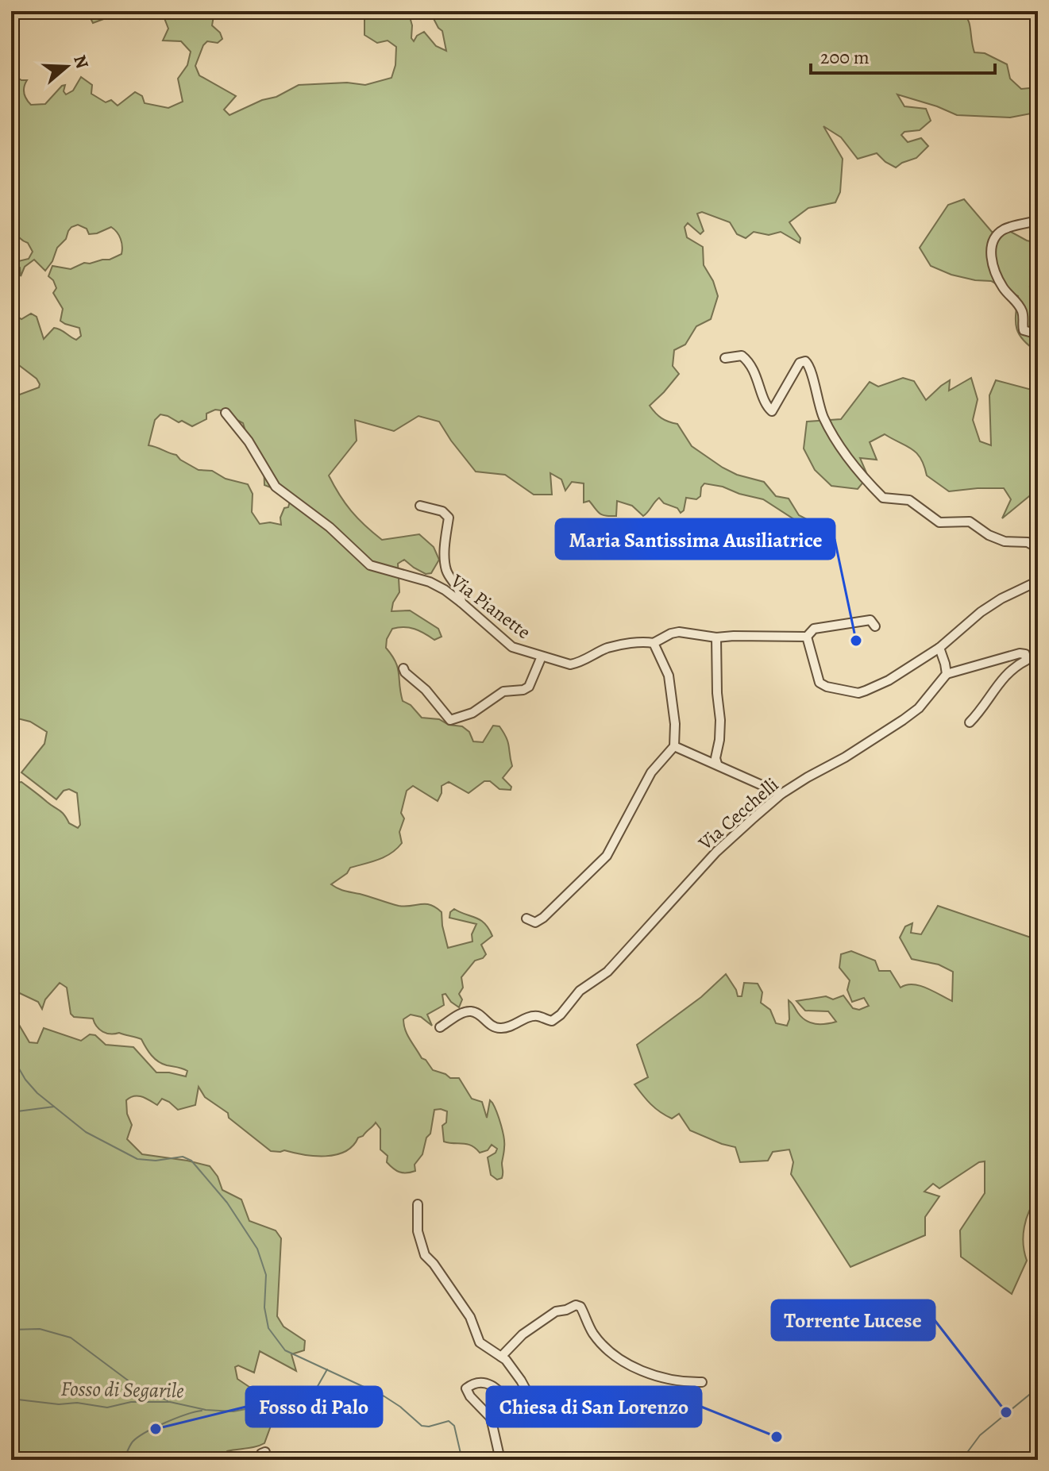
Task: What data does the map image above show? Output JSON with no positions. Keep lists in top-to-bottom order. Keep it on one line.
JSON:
{"streets":{"street":["Via Pianette","Via Cecchelli"]},"water":["Fosso di Segarile"],"places":["Maria Santissima Ausiliatrice","Torrente Lucese","Fosso di Palo","Chiesa di San Lorenzo"],"scale_bar":"200 m","north":"right"}
